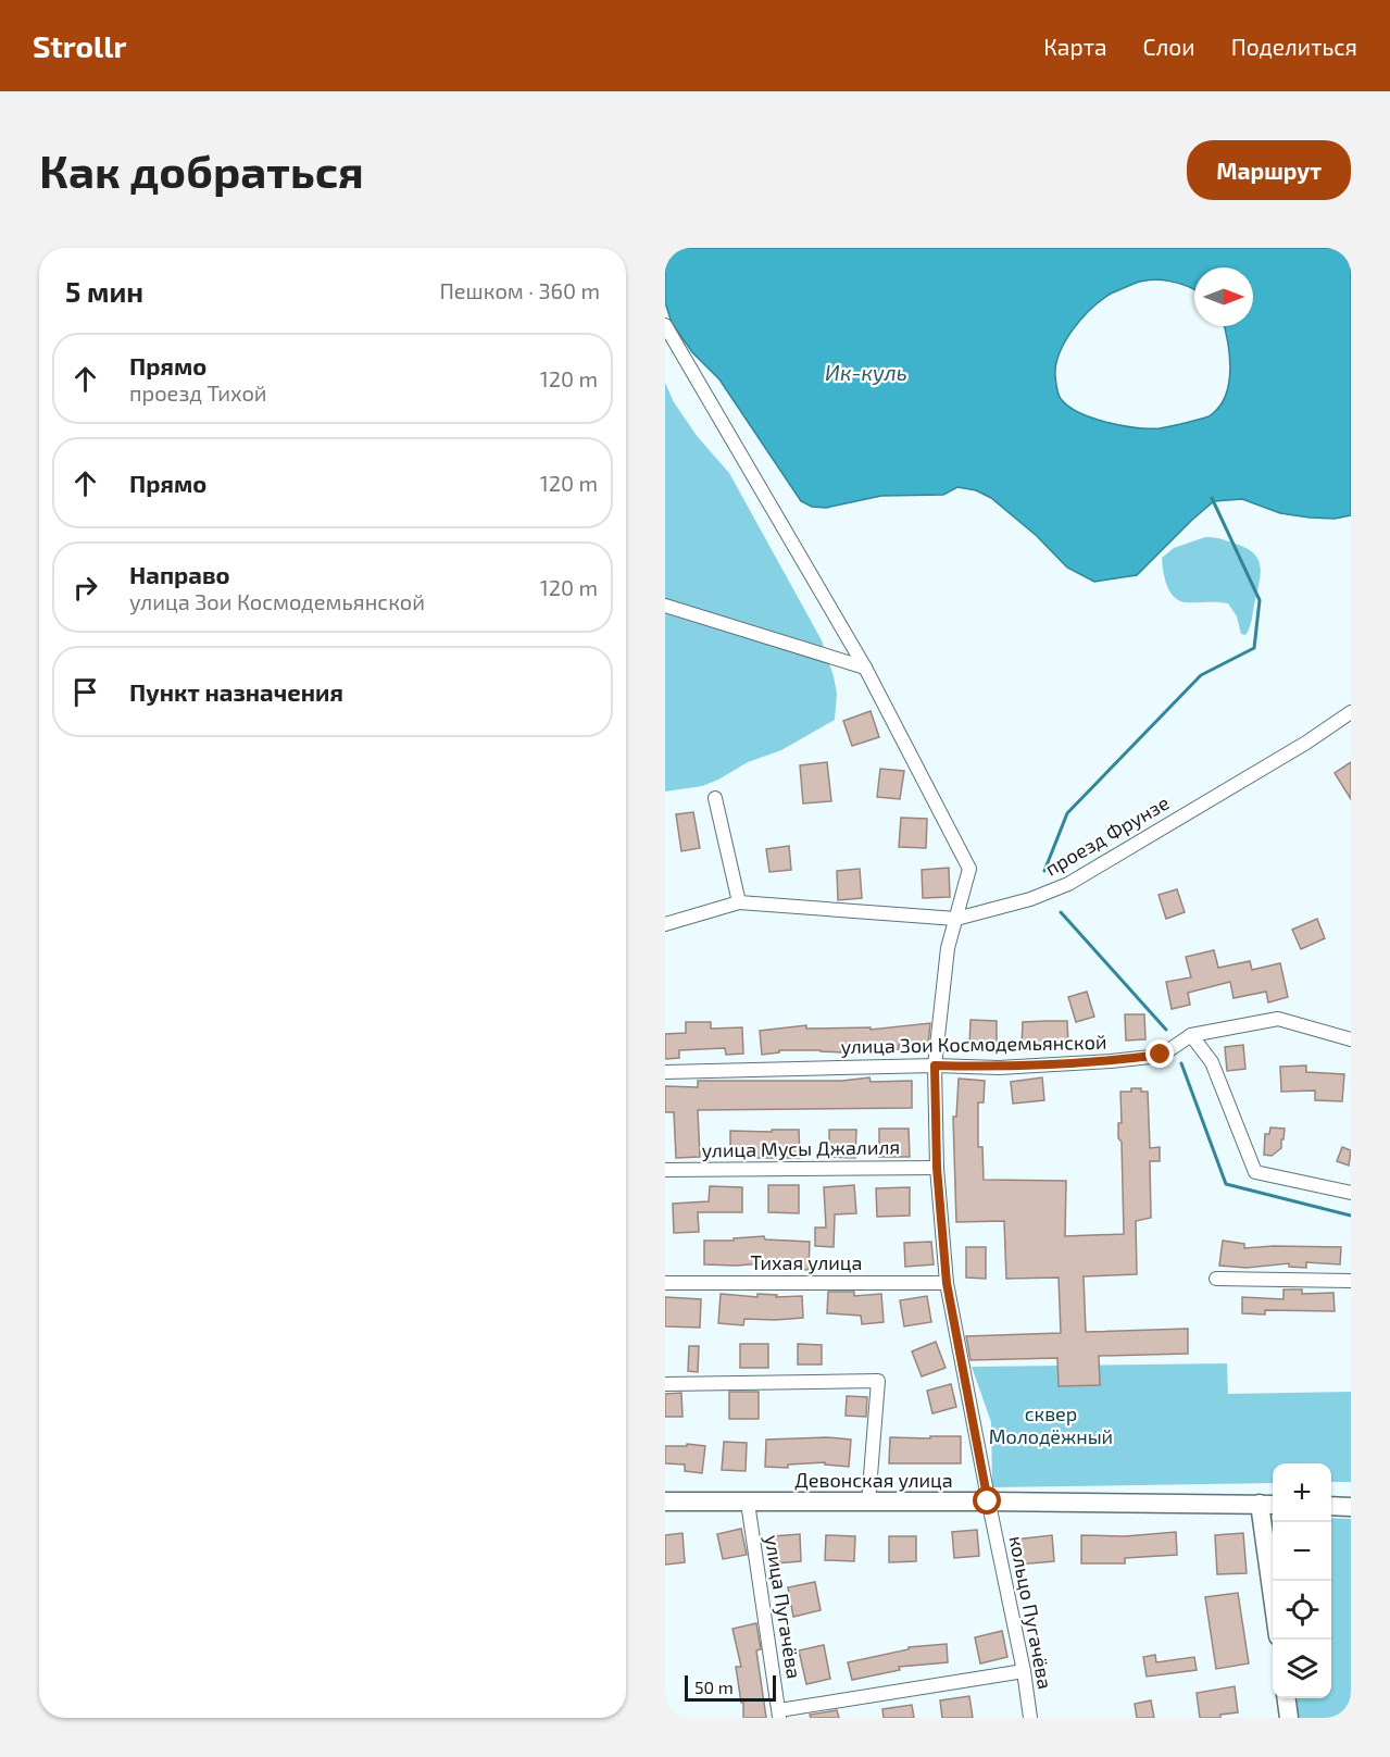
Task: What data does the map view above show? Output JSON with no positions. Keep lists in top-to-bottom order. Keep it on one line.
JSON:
{"streets":{"main road":["Девонская улица"],"street":["проезд Фрунзе","улица Зои Космодемьянской","улица Мусы Джалиля","Тихая улица","улица Пугачёва","кольцо Пугачёва"]},"crossings":[["проезд Фрунзе","кольцо Пугачёва"],["улица Зои Космодемьянской","кольцо Пугачёва"],["улица Мусы Джалиля","кольцо Пугачёва"],["Тихая улица","кольцо Пугачёва"],["Девонская улица","улица Пугачёва"],["Девонская улица","кольцо Пугачёва"]],"water":["Ик-куль"],"parks":["сквер Молодёжный"],"scale_bar":"50 m","north":"right","page":{"header":"Strollr","nav":["Карта","Слои","Поделиться"],"buttons":"Маршрут","title":"Как добраться","heading":["5 мин","Пешком · 360 m"],"list":[["Прямо","проезд Тихой","120 m"],["Прямо","120 m"],["Направо","улица Зои Космодемьянской","120 m"],"Пункт назначения"],"map_buttons":["+","−"],"scale":"50 m"}}
